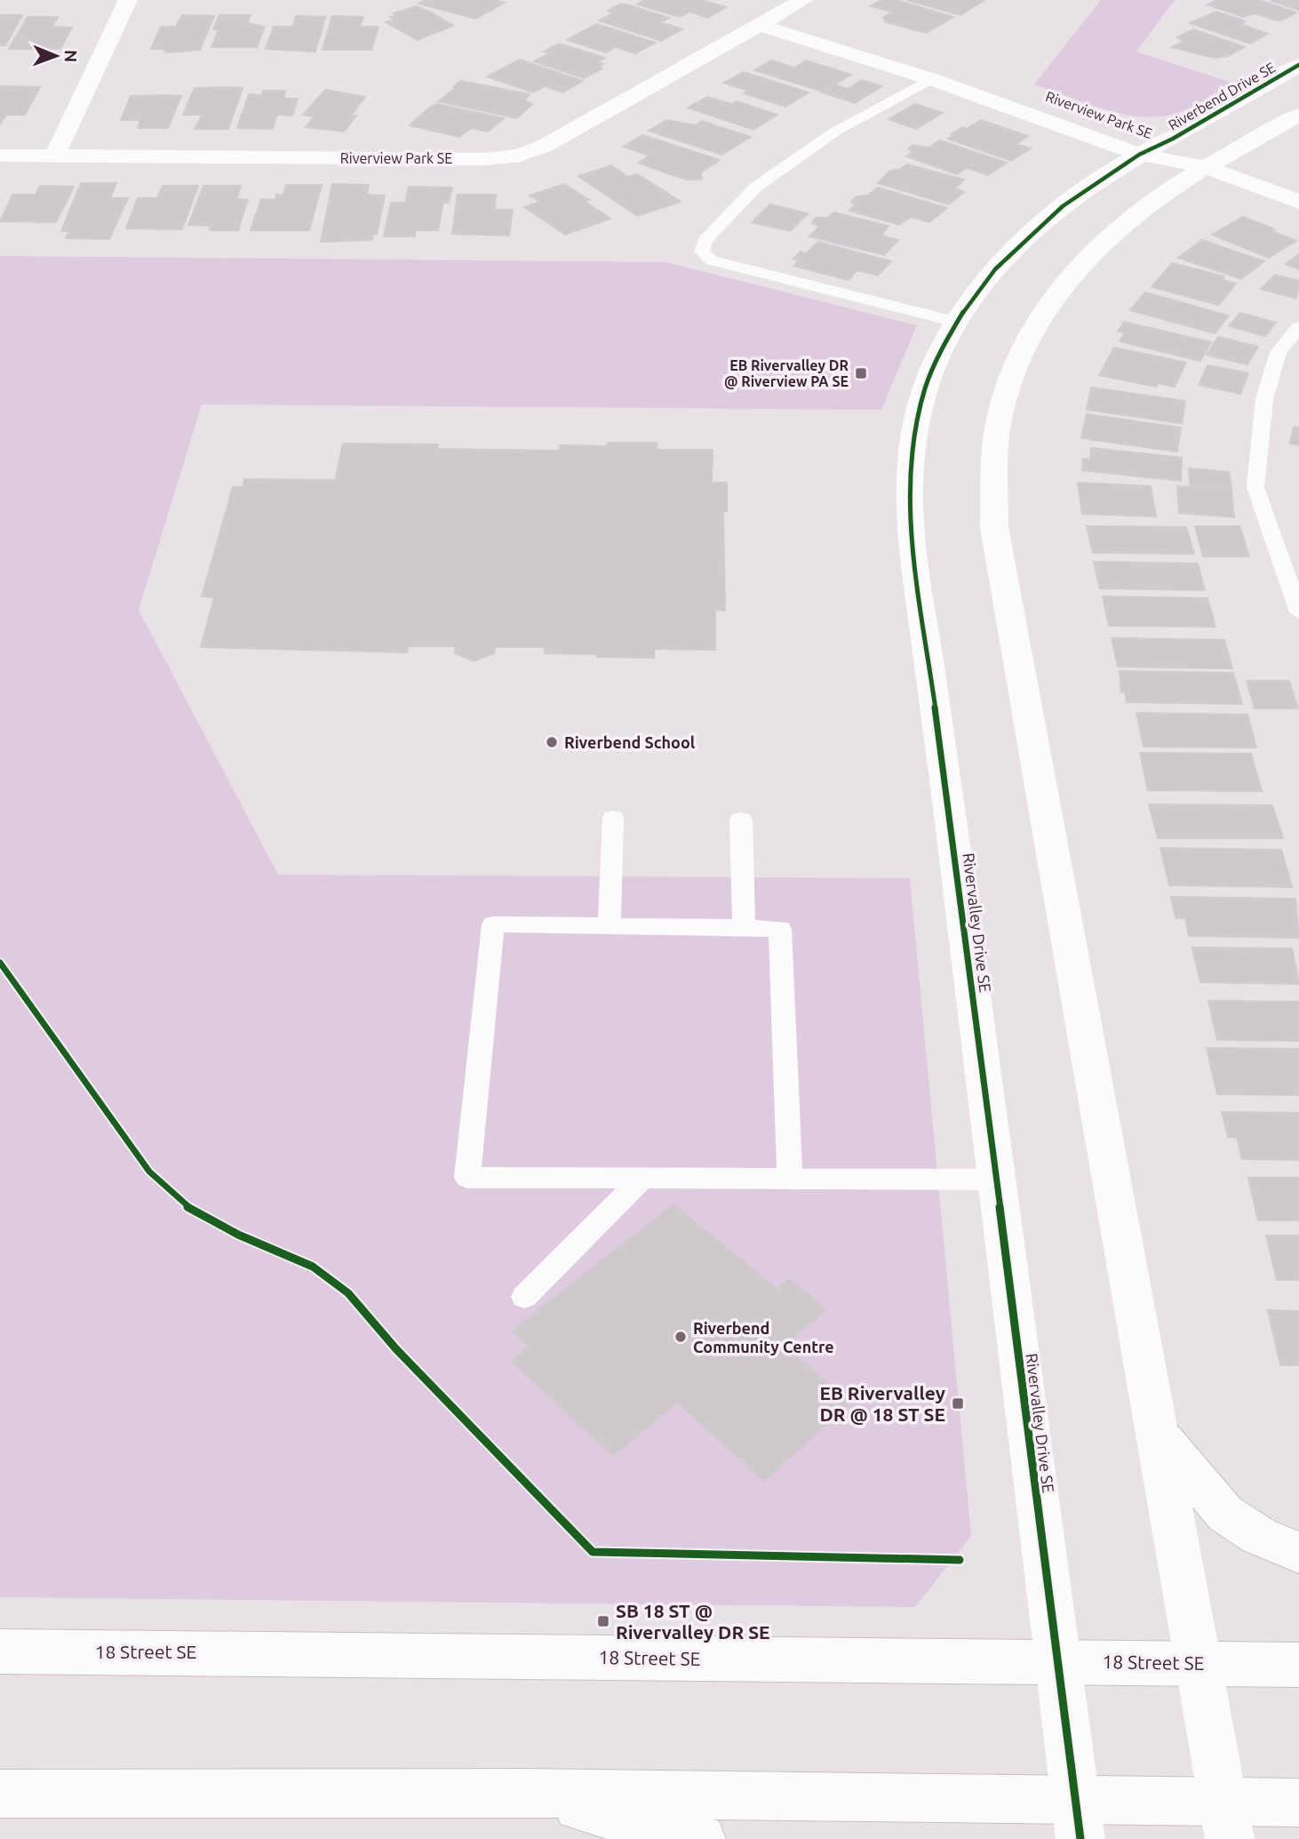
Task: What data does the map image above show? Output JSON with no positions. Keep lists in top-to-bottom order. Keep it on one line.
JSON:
{"streets":{"street":["Riverbend Drive SE","Riverview Park SE","Rivervalley Drive SE","18 Street SE"]},"crossings":[["Riverbend Drive SE","Riverview Park SE"],["Riverbend Drive SE","Rivervalley Drive SE"],["Riverview Park SE","Rivervalley Drive SE"],["Rivervalley Drive SE","18 Street SE"]],"places":{"transit":["EB Rivervalley DR @ Riverview PA SE","EB Rivervalley DR @ 18 ST SE","SB 18 ST @ Rivervalley DR SE"],"other":["Riverbend School","Riverbend Community Centre"]},"north":"right"}
